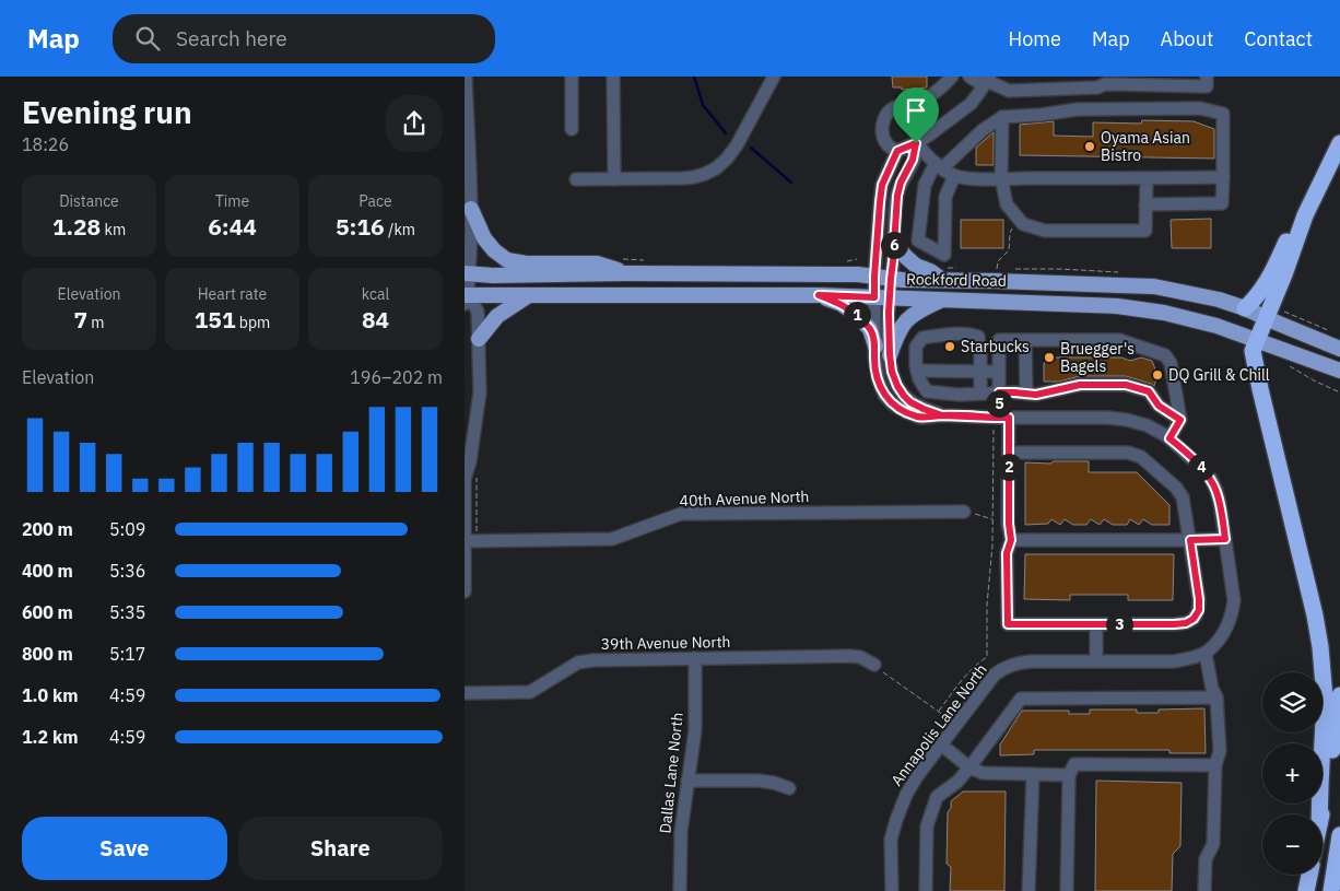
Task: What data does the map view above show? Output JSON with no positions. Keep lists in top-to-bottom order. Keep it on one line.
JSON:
{"streets":{"main road":["Rockford Road"],"street":["40th Avenue North","39th Avenue North","Annapolis Lane North","Dallas Lane North"]},"crossings":[["39th Avenue North","Dallas Lane North"]],"places":["Oyama Asian Bistro","Starbucks","Bruegger's Bagels","DQ Grill & Chill"],"page":{"header":"Map","search":"Search here","nav":["Home","Map","About","Contact"],"heading":["Evening run","18:26"],"stats":[["Distance","1.28 km"],["Time","6:44"],["Pace","5:16 /km"],["Elevation","7 m"],["Heart rate","151 bpm"],["kcal","84"]],"pins":["6","1","5","2","4","3"],"chart":["Elevation","196–202 m"],"list":[{"name":"200 m","note":"5:09"},{"name":"400 m","note":"5:36"},{"name":"600 m","note":"5:35"},{"name":"800 m","note":"5:17"},{"name":"1.0 km","note":"4:59"},{"name":"1.2 km","note":"4:59"}],"map_buttons":["+","−"],"buttons":["Save","Share"]}}
